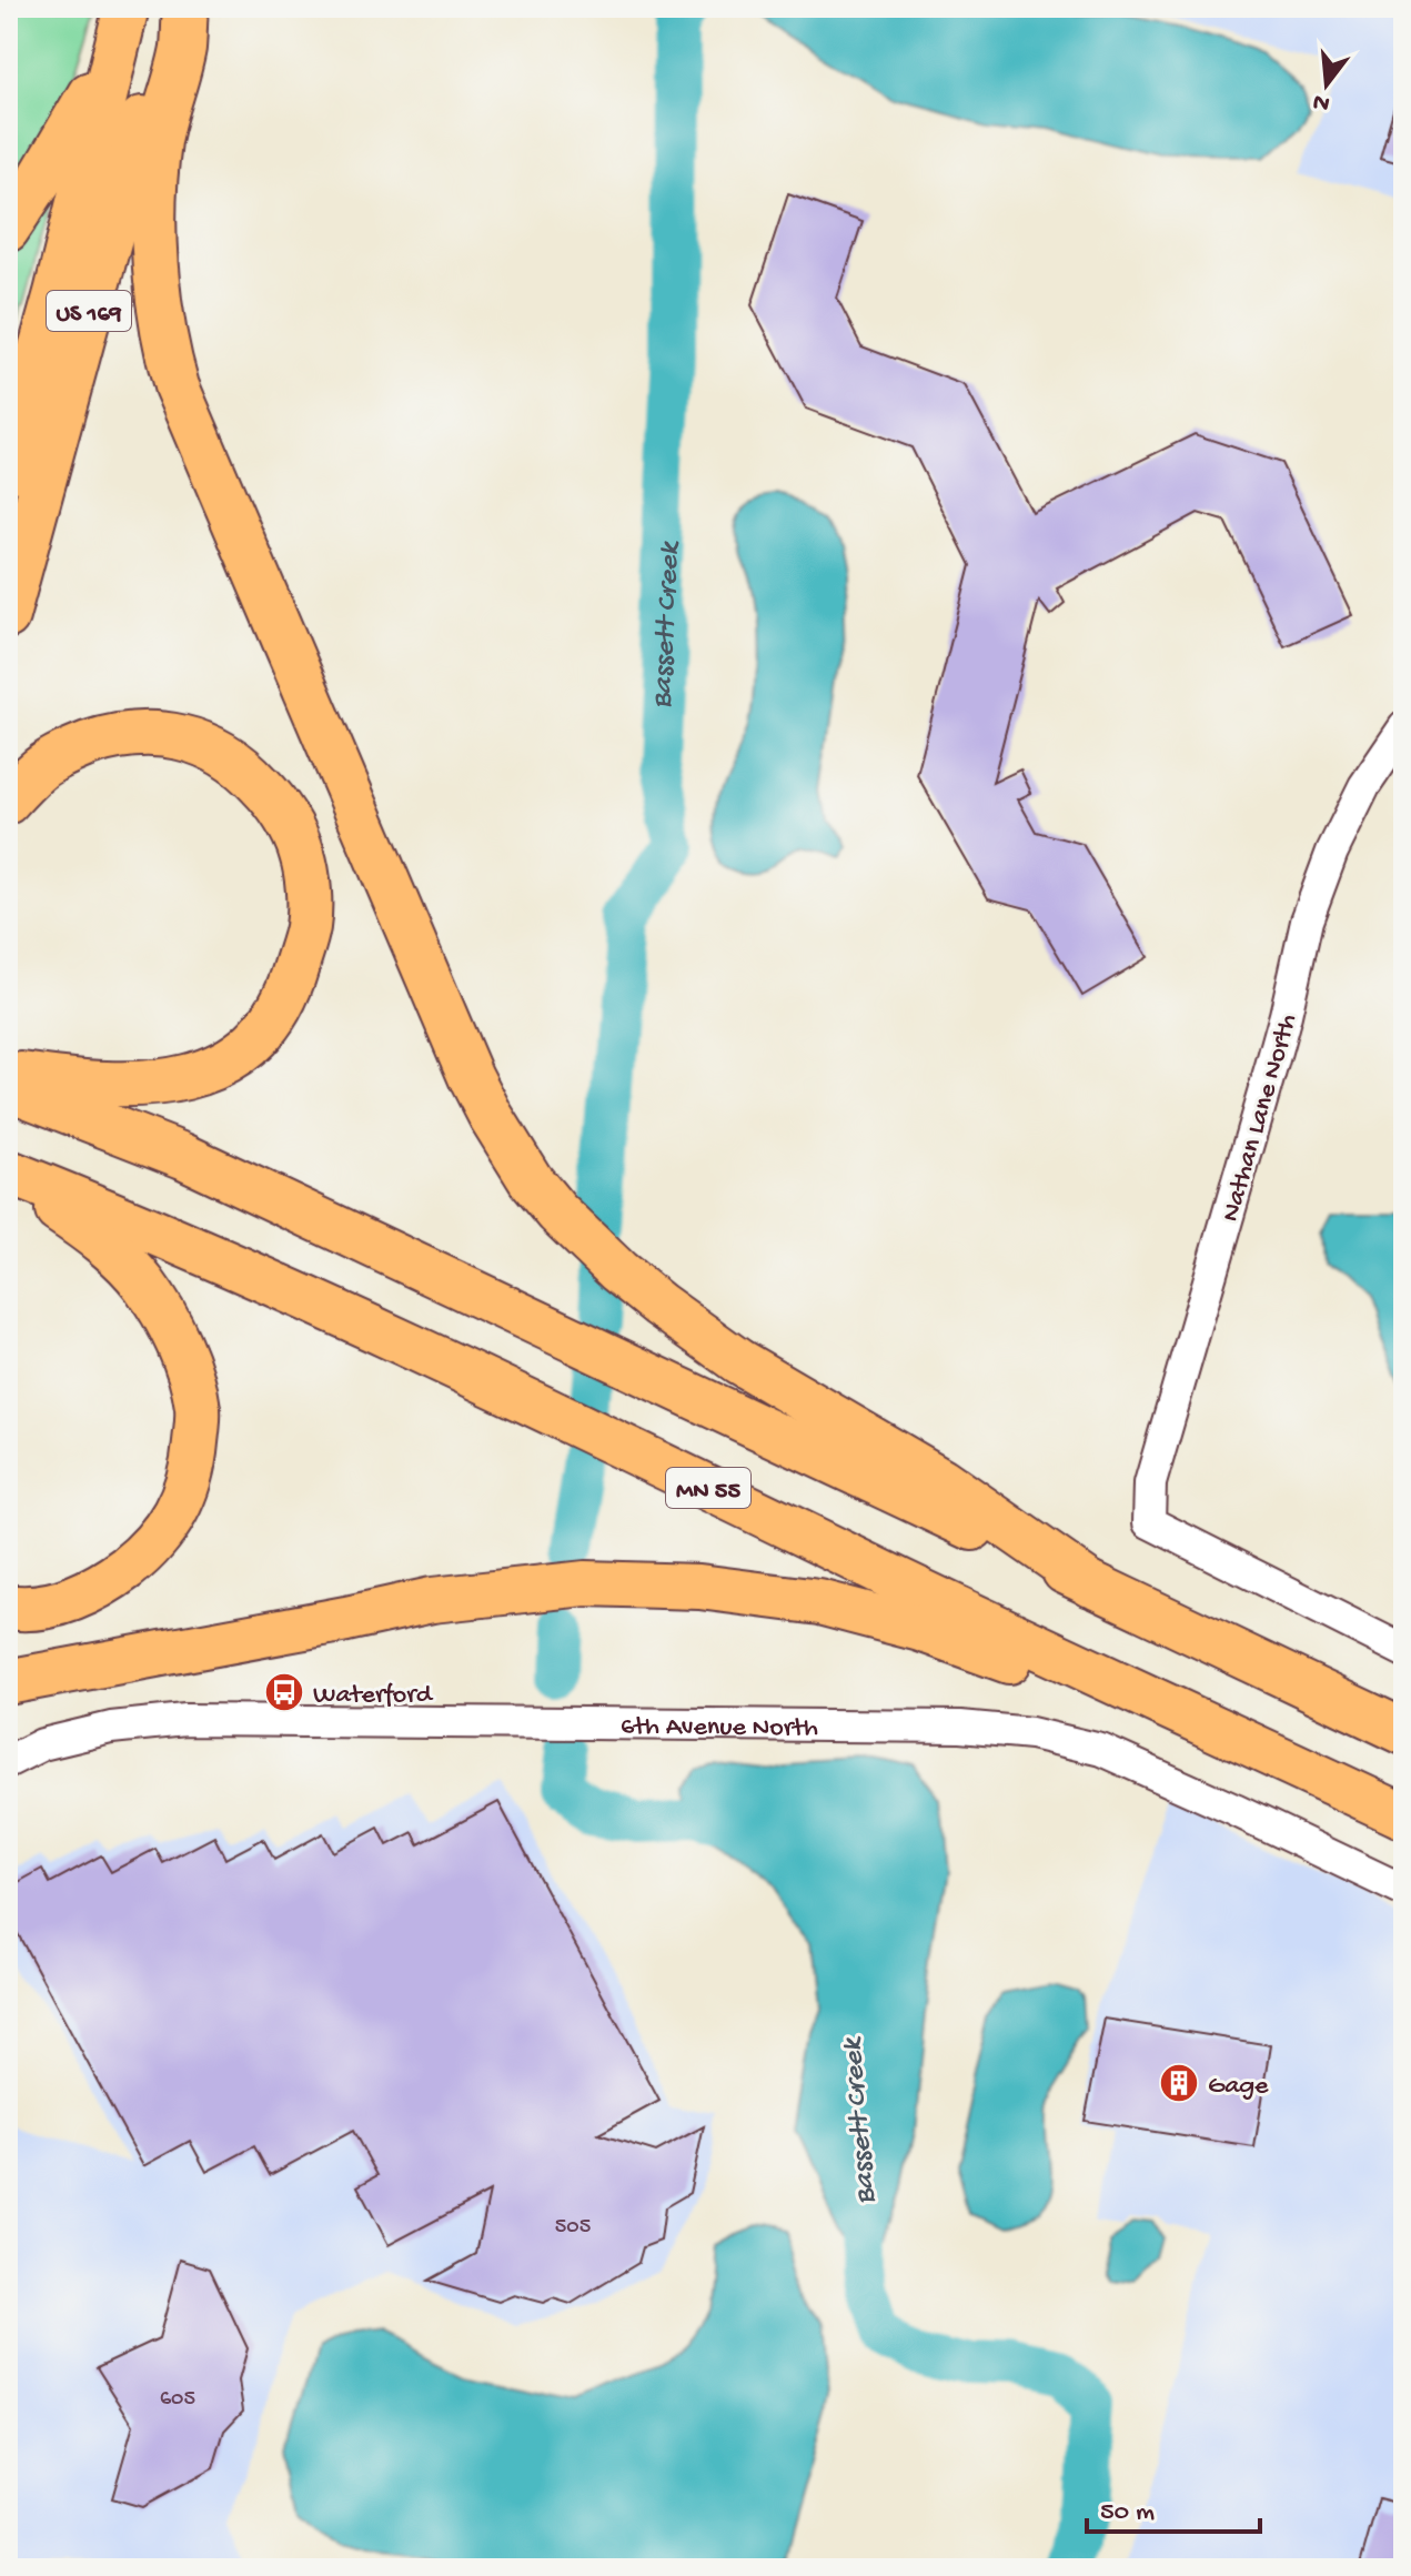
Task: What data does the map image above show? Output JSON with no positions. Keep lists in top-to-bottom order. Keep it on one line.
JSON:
{"streets":{"highway":["US 169","MN 55"],"street":["Nathan Lane North","6th Avenue North"]},"water":["Bassett Creek"],"places":{"bus stop":["Waterford"],"building":["Gage"]},"house_numbers":["505","605"],"scale_bar":"50 m","north":"bottom"}
